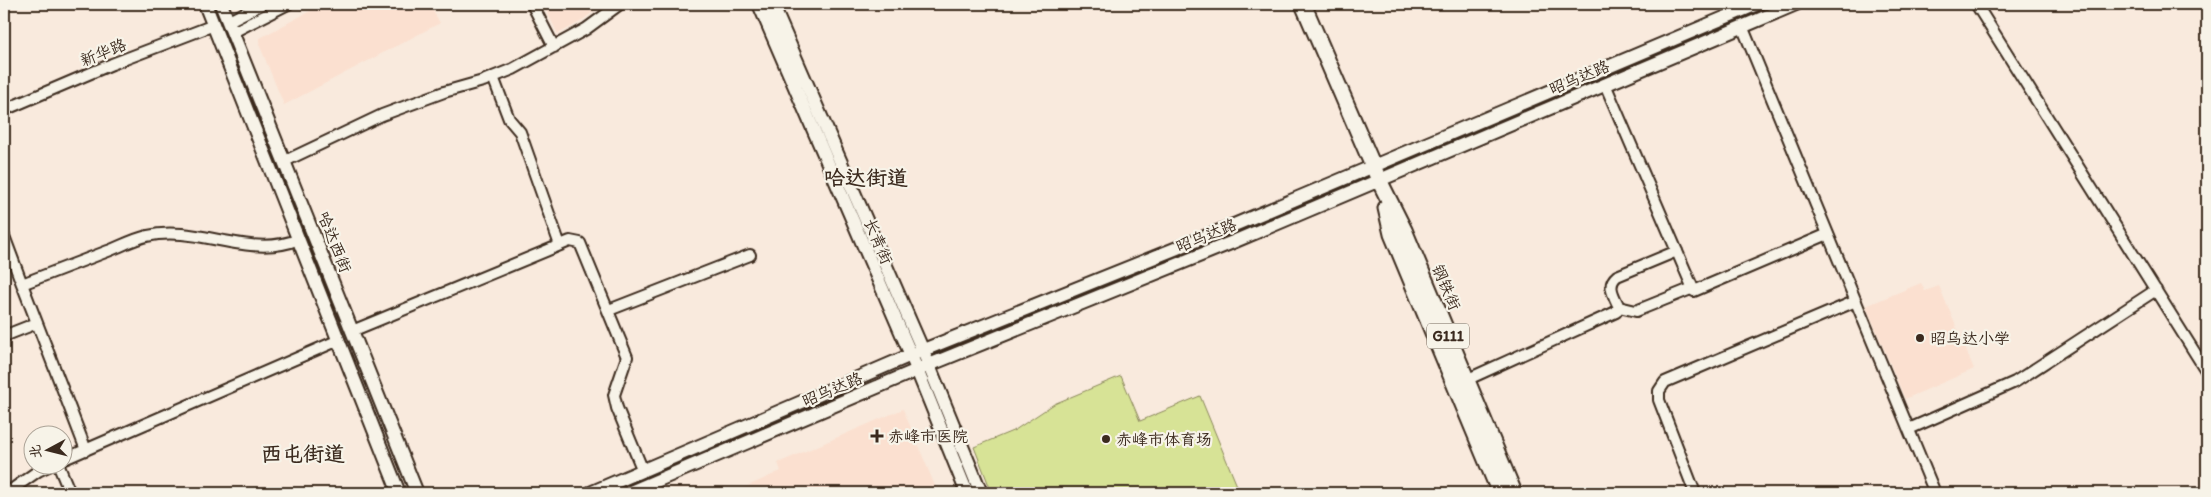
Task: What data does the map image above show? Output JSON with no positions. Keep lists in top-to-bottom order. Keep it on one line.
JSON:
{"streets":{"highway":["钢铁街","G111"],"main road":["昭乌达路","长青街","哈达西街"],"street":["新华路"]},"crossings":[["新华路","哈达西街"],["昭乌达路","长青街"],["昭乌达路","钢铁街"]],"districts":["哈达街道","西屯街道"],"places":{"other":["昭乌达小学","赤峰市体育场"],"health":["赤峰市医院"]},"north":"left"}
